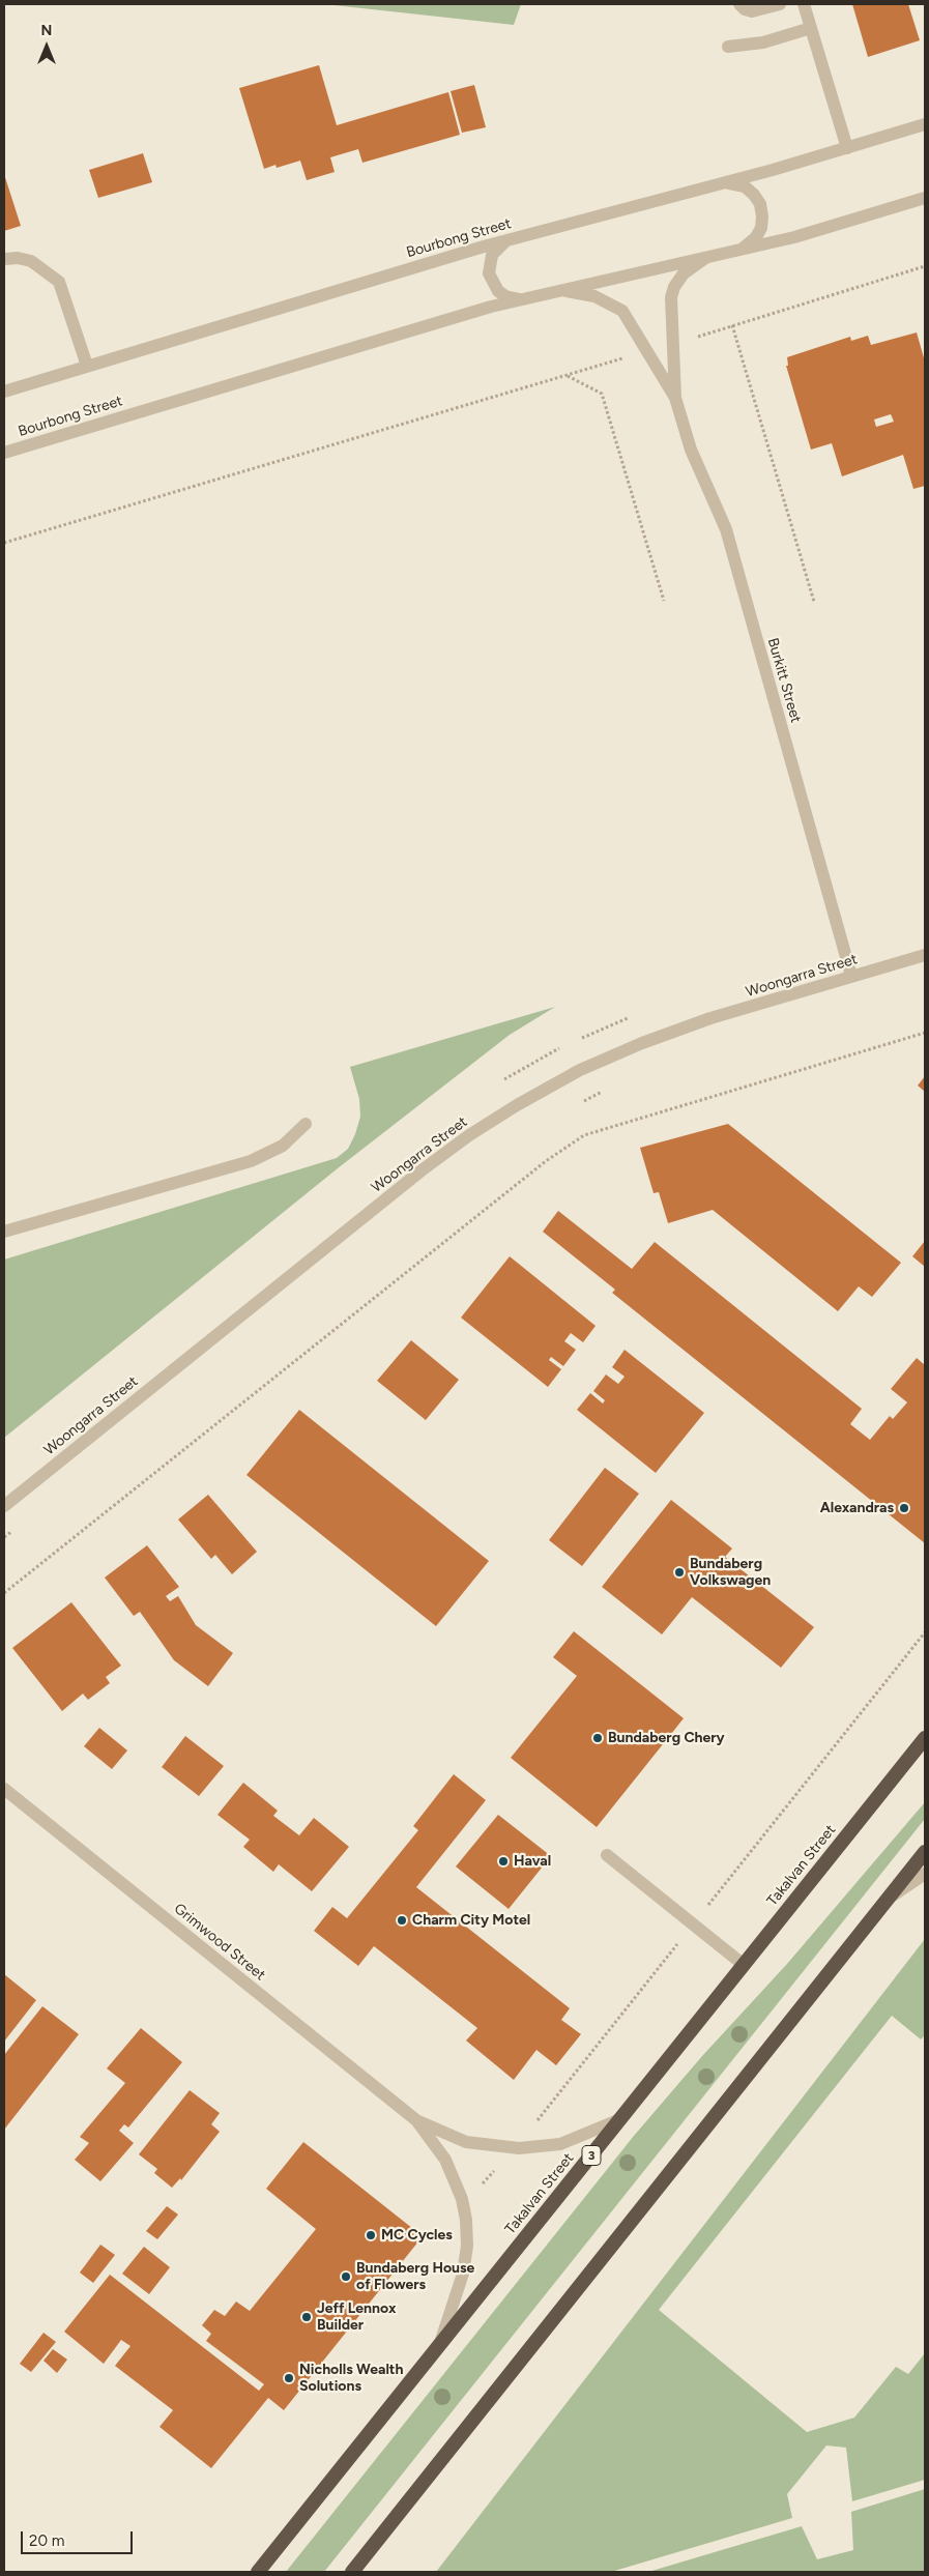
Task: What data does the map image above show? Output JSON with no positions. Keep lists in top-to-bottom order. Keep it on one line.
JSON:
{"streets":{"highway":["Takalvan Street","3"],"street":["Bourbong Street","Burkitt Street","Woongarra Street","Grimwood Street"]},"crossings":[["Bourbong Street","Burkitt Street"],["Burkitt Street","Woongarra Street"],["Takalvan Street","Grimwood Street"]],"places":["Alexandras","Bundaberg Volkswagen","Bundaberg Chery","Haval","Charm City Motel","MC Cycles","Bundaberg House of Flowers","Jeff Lennox Builder","Nicholls Wealth Solutions"],"scale_bar":"20 m","north":"top"}
